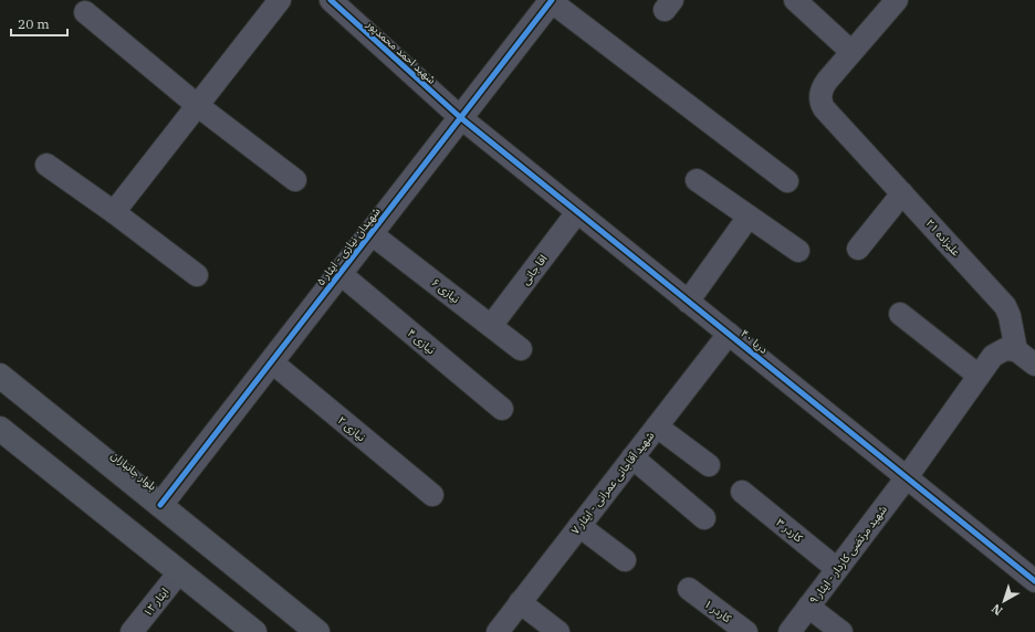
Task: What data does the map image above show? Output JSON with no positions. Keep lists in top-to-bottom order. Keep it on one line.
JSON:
{"streets":{"main road":["بلوار جانبازان"],"street":["شهید احمد محمدپور","علیزاده ۲۱","شهیدان نیازی - ایثار ۵","اقا جانی","نیازی ۶","نیازی ۴","دریا ۴۰","نیازی ۲","شهید آقاجانی عمرانی - ایثار ۷","کاردر ۳","شهید مرتضی کاردار - ایثار ۹","ایثار ۱۲","کاردر ۱"]},"crossings":[["شهید احمد محمدپور","شهیدان نیازی - ایثار ۵"],["شهید احمد محمدپور","دریا ۴۰"],["شهیدان نیازی - ایثار ۵","نیازی ۶"],["شهیدان نیازی - ایثار ۵","نیازی ۴"],["شهیدان نیازی - ایثار ۵","دریا ۴۰"],["شهیدان نیازی - ایثار ۵","نیازی ۲"],["شهیدان نیازی - ایثار ۵","بلوار جانبازان"],["اقا جانی","نیازی ۶"],["اقا جانی","دریا ۴۰"],["دریا ۴۰","شهید آقاجانی عمرانی - ایثار ۷"],["دریا ۴۰","شهید مرتضی کاردار - ایثار ۹"],["کاردر ۳","شهید مرتضی کاردار - ایثار ۹"]],"scale_bar":"20 m","north":"bottom left"}
